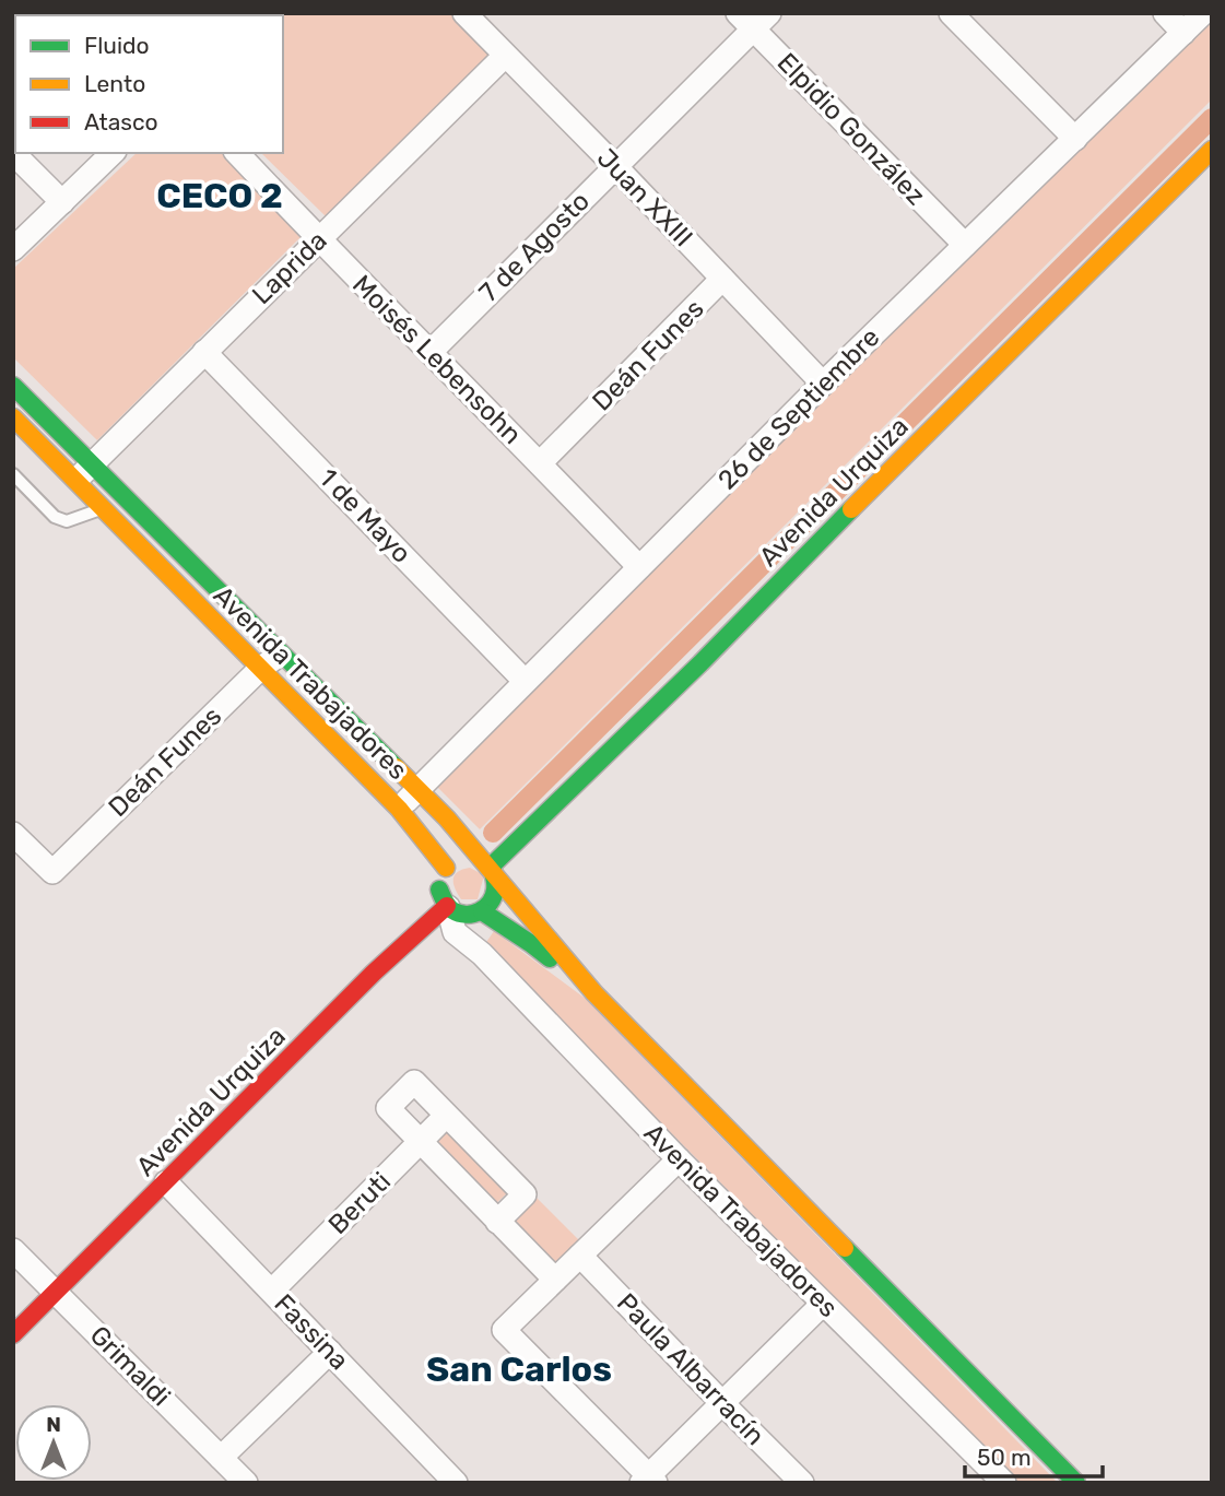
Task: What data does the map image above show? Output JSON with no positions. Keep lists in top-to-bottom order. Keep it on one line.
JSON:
{"streets":{"main road":["Avenida Urquiza","Avenida Trabajadores"],"street":["Elpidio González","Juan XXIII","7 de Agosto","Laprida","Deán Funes","Moisés Lebensohn","26 de Septiembre","1 de Mayo","Beruti","Fassina","Grimaldi","Paula Albarracín"]},"crossings":[["Elpidio González","7 de Agosto"],["Elpidio González","26 de Septiembre"],["Juan XXIII","7 de Agosto"],["Juan XXIII","Laprida"],["Juan XXIII","Deán Funes"],["Juan XXIII","26 de Septiembre"],["7 de Agosto","Moisés Lebensohn"],["Laprida","Moisés Lebensohn"],["Laprida","1 de Mayo"],["Laprida","Avenida Trabajadores"],["Deán Funes","Moisés Lebensohn"],["Deán Funes","Avenida Trabajadores"],["Moisés Lebensohn","26 de Septiembre"],["26 de Septiembre","1 de Mayo"],["26 de Septiembre","Avenida Trabajadores"],["Avenida Urquiza","Avenida Trabajadores"],["Avenida Urquiza","Fassina"],["Avenida Urquiza","Grimaldi"],["Beruti","Fassina"]],"districts":["CECO 2","San Carlos"],"legend":["Fluido","Lento","Atasco"],"scale_bar":"50 m","north":"top"}
